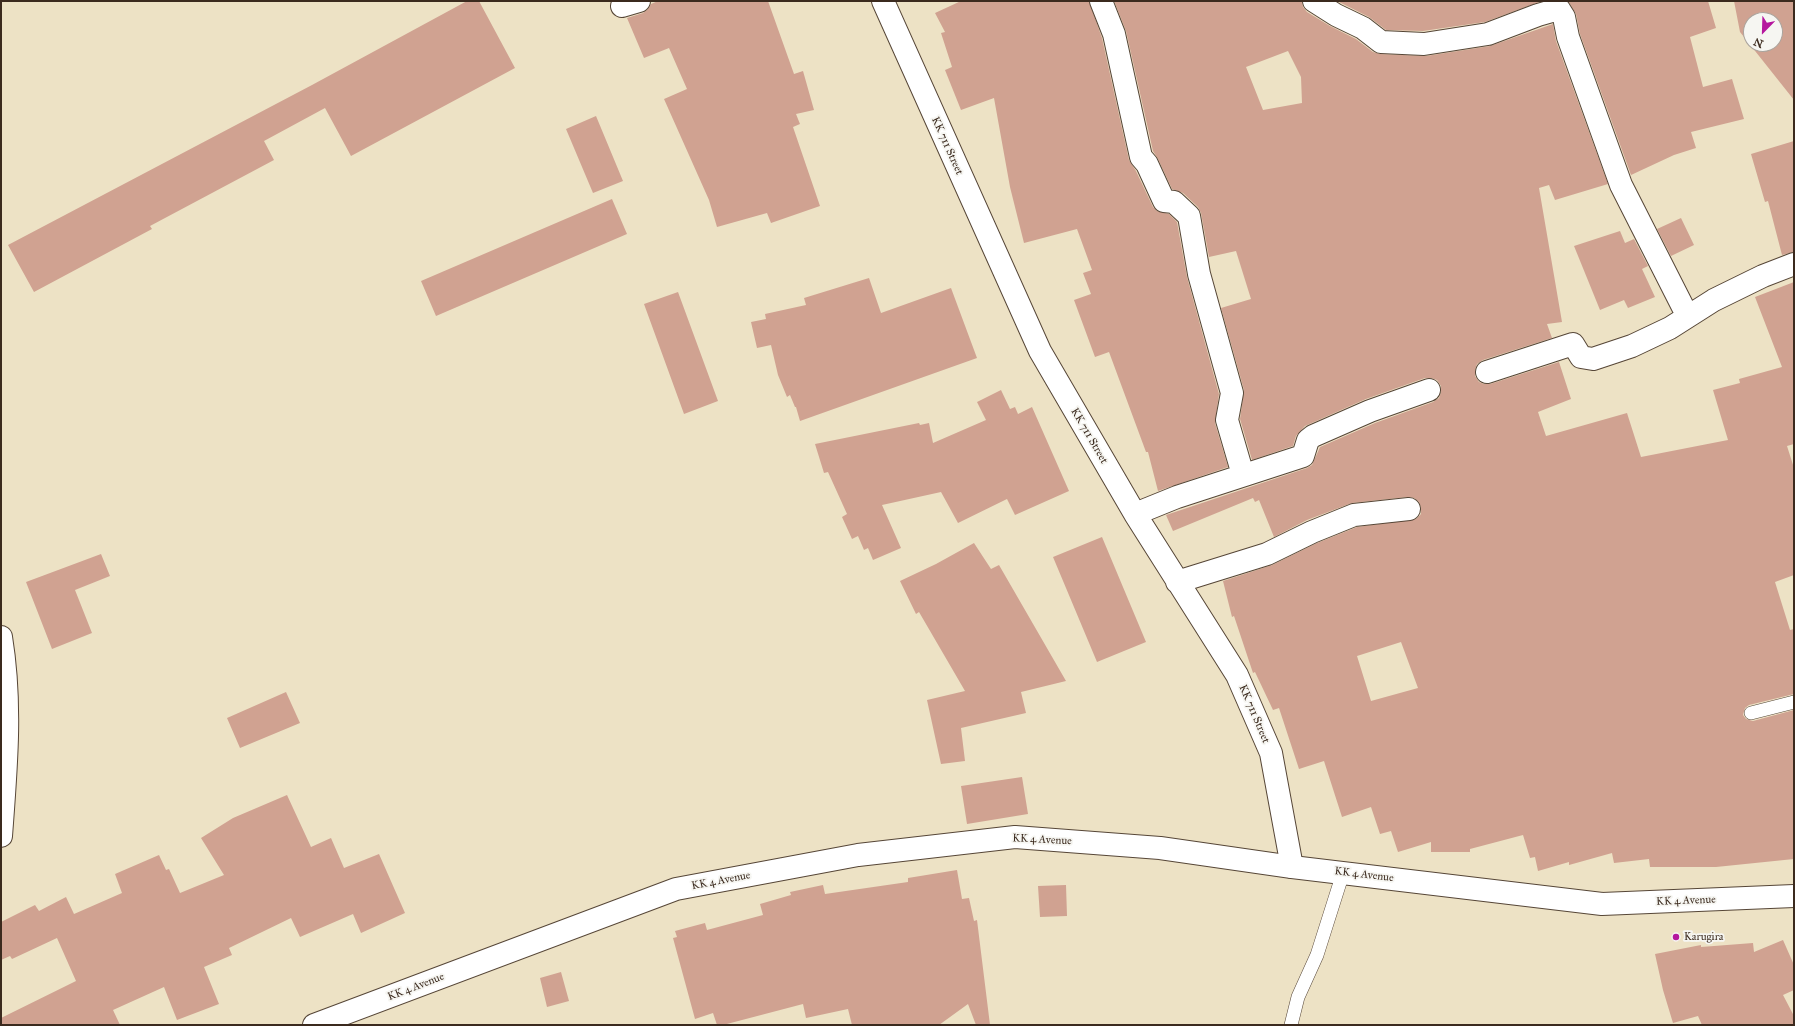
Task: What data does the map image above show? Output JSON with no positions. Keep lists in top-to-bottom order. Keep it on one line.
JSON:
{"streets":{"street":["KK 711 Street","KK 4 Avenue"]},"crossings":[["KK 711 Street","KK 4 Avenue"]],"places":["Karugira"],"north":"bottom left"}
